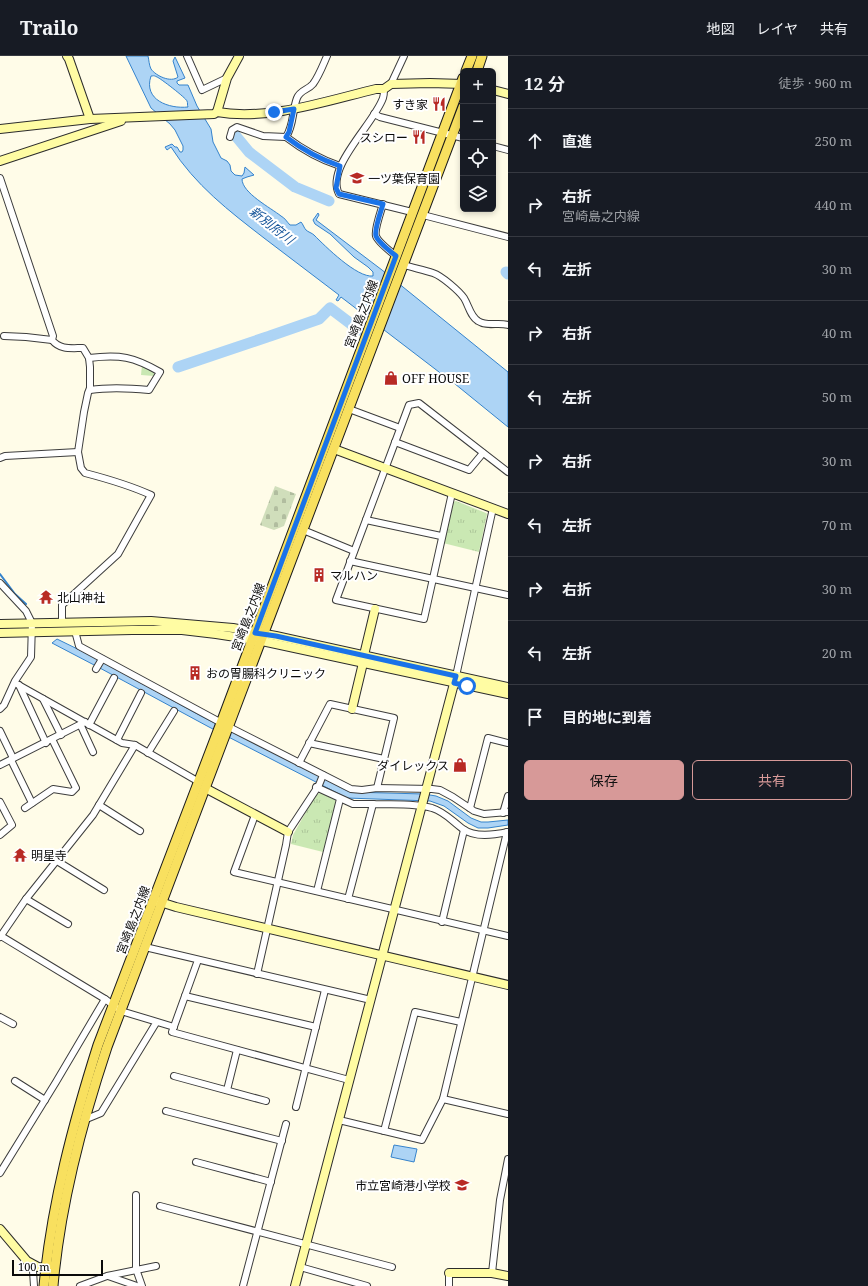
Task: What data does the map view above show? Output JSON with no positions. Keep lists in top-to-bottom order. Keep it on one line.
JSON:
{"streets":{"main road":["宮崎島之内線"]},"water":["新別府川"],"places":{"restaurant":["すき家","スシロー"],"school or university":["一ツ葉保育園","市立宮崎港小学校"],"shop":["OFF HOUSE","ダイレックス"],"building":["マルハン","おの胃腸科クリニック"],"temple":["北山神社","明星寺"]},"scale_bar":"100 m","page":{"header":"Trailo","nav":["地図","レイヤ","共有"],"heading":["12 分","徒歩 · 960 m"],"map_buttons":["+","−"],"list":[["直進","250 m"],["右折","宮崎島之内線","440 m"],["左折","30 m"],["右折","40 m"],["左折","50 m"],["右折","30 m"],["左折","70 m"],["右折","30 m"],["左折","20 m"],"目的地に到着"],"buttons":["保存","共有"],"scale":"100 m"}}
